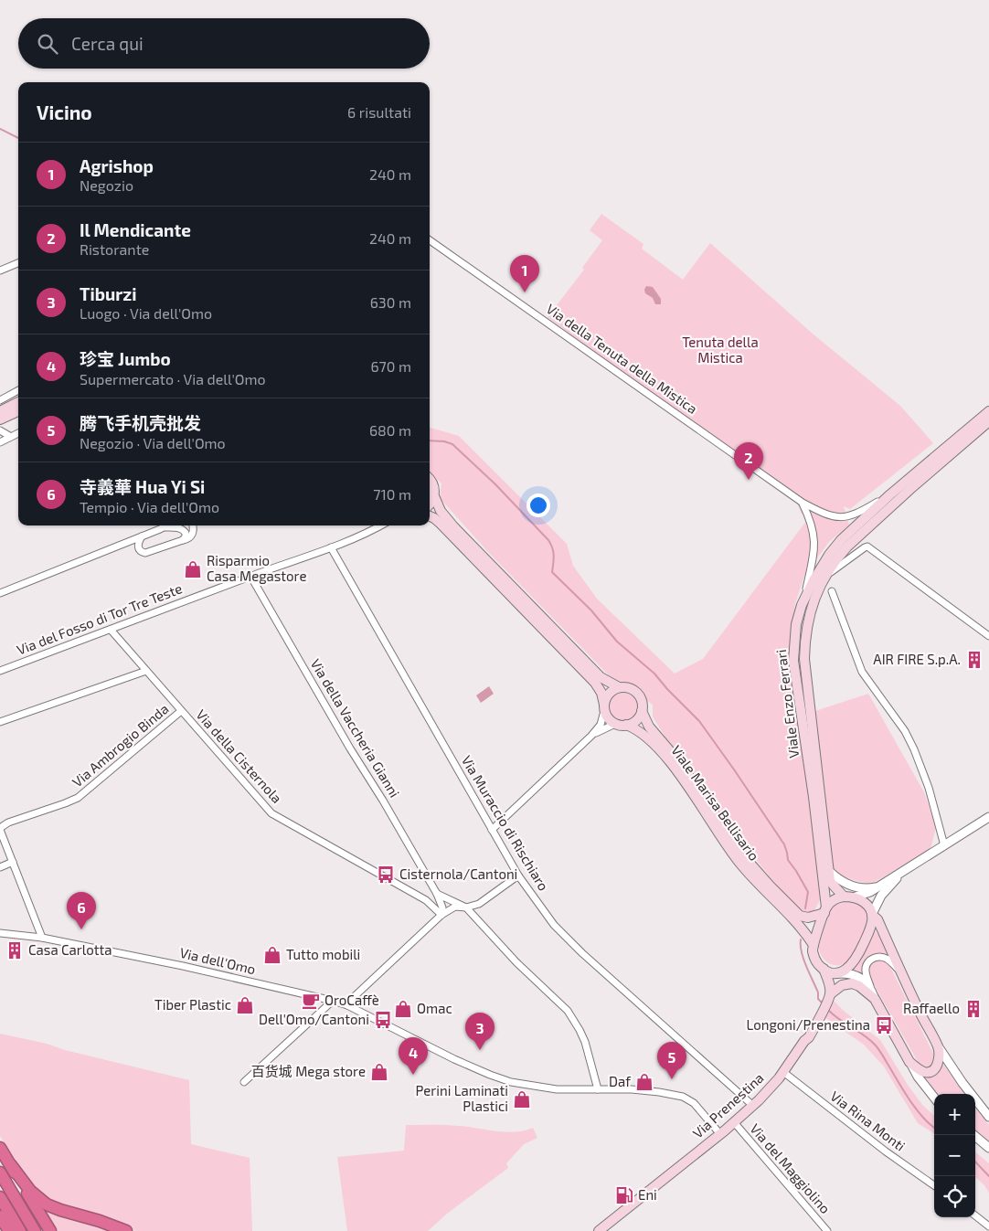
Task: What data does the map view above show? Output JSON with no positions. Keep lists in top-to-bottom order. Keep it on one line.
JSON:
{"streets":{"main road":["Viale Enzo Ferrari","Viale Marisa Bellisario","Via Prenestina"],"street":["Via della Tenuta della Mistica","Via del Fosso di Tor Tre Teste","Via della Vaccheria Gianni","Via Ambrogio Binda","Via della Cisternola","Via Muraccio di Rischiaro","Via dell'Omo","Via Rina Monti","Via del Maggiolino"]},"crossings":[["Via della Tenuta della Mistica","Viale Enzo Ferrari"],["Via del Fosso di Tor Tre Teste","Via della Vaccheria Gianni"],["Via del Fosso di Tor Tre Teste","Via della Cisternola"],["Via del Fosso di Tor Tre Teste","Via Muraccio di Rischiaro"],["Viale Enzo Ferrari","Viale Marisa Bellisario"],["Via della Vaccheria Gianni","Via della Cisternola"],["Via Ambrogio Binda","Via della Cisternola"],["Via Muraccio di Rischiaro","Via Prenestina"],["Via dell'Omo","Via Prenestina"],["Via Prenestina","Via Rina Monti"],["Via Prenestina","Via del Maggiolino"]],"parks":["Tenuta della Mistica"],"places":{"shop":["Risparmio Casa Megastore","Tutto mobili","Tiber Plastic","Omac","百货城 Mega store","Daf","Perini Laminati Plastici"],"building":["AIR FIRE S.p.A.","Casa Carlotta","Raffaello"],"bus stop":["Cisternola/Cantoni","Dell'Omo/Cantoni","Longoni/Prenestina"],"cafe":["OroCaffè"],"fuel station":["Eni"]},"page":{"search":"Cerca qui","heading":["Vicino","6 risultati"],"list":[{"mark":"1","name":"Agrishop","note":"Negozio","value":"240 m"},{"mark":"2","name":"Il Mendicante","note":"Ristorante","value":"240 m"},{"mark":"3","name":"Tiburzi","note":"Luogo · Via dell'Omo","value":"630 m"},{"mark":"4","name":"珍宝 Jumbo","note":"Supermercato · Via dell'Omo","value":"670 m"},{"mark":"5","name":"腾飞手机壳批发","note":"Negozio · Via dell'Omo","value":"680 m"},{"mark":"6","name":"寺義華 Hua Yi Si","note":"Tempio · Via dell'Omo","value":"710 m"}],"pins":["1","2","6","3","4","5"],"map_buttons":["+","−"]}}
